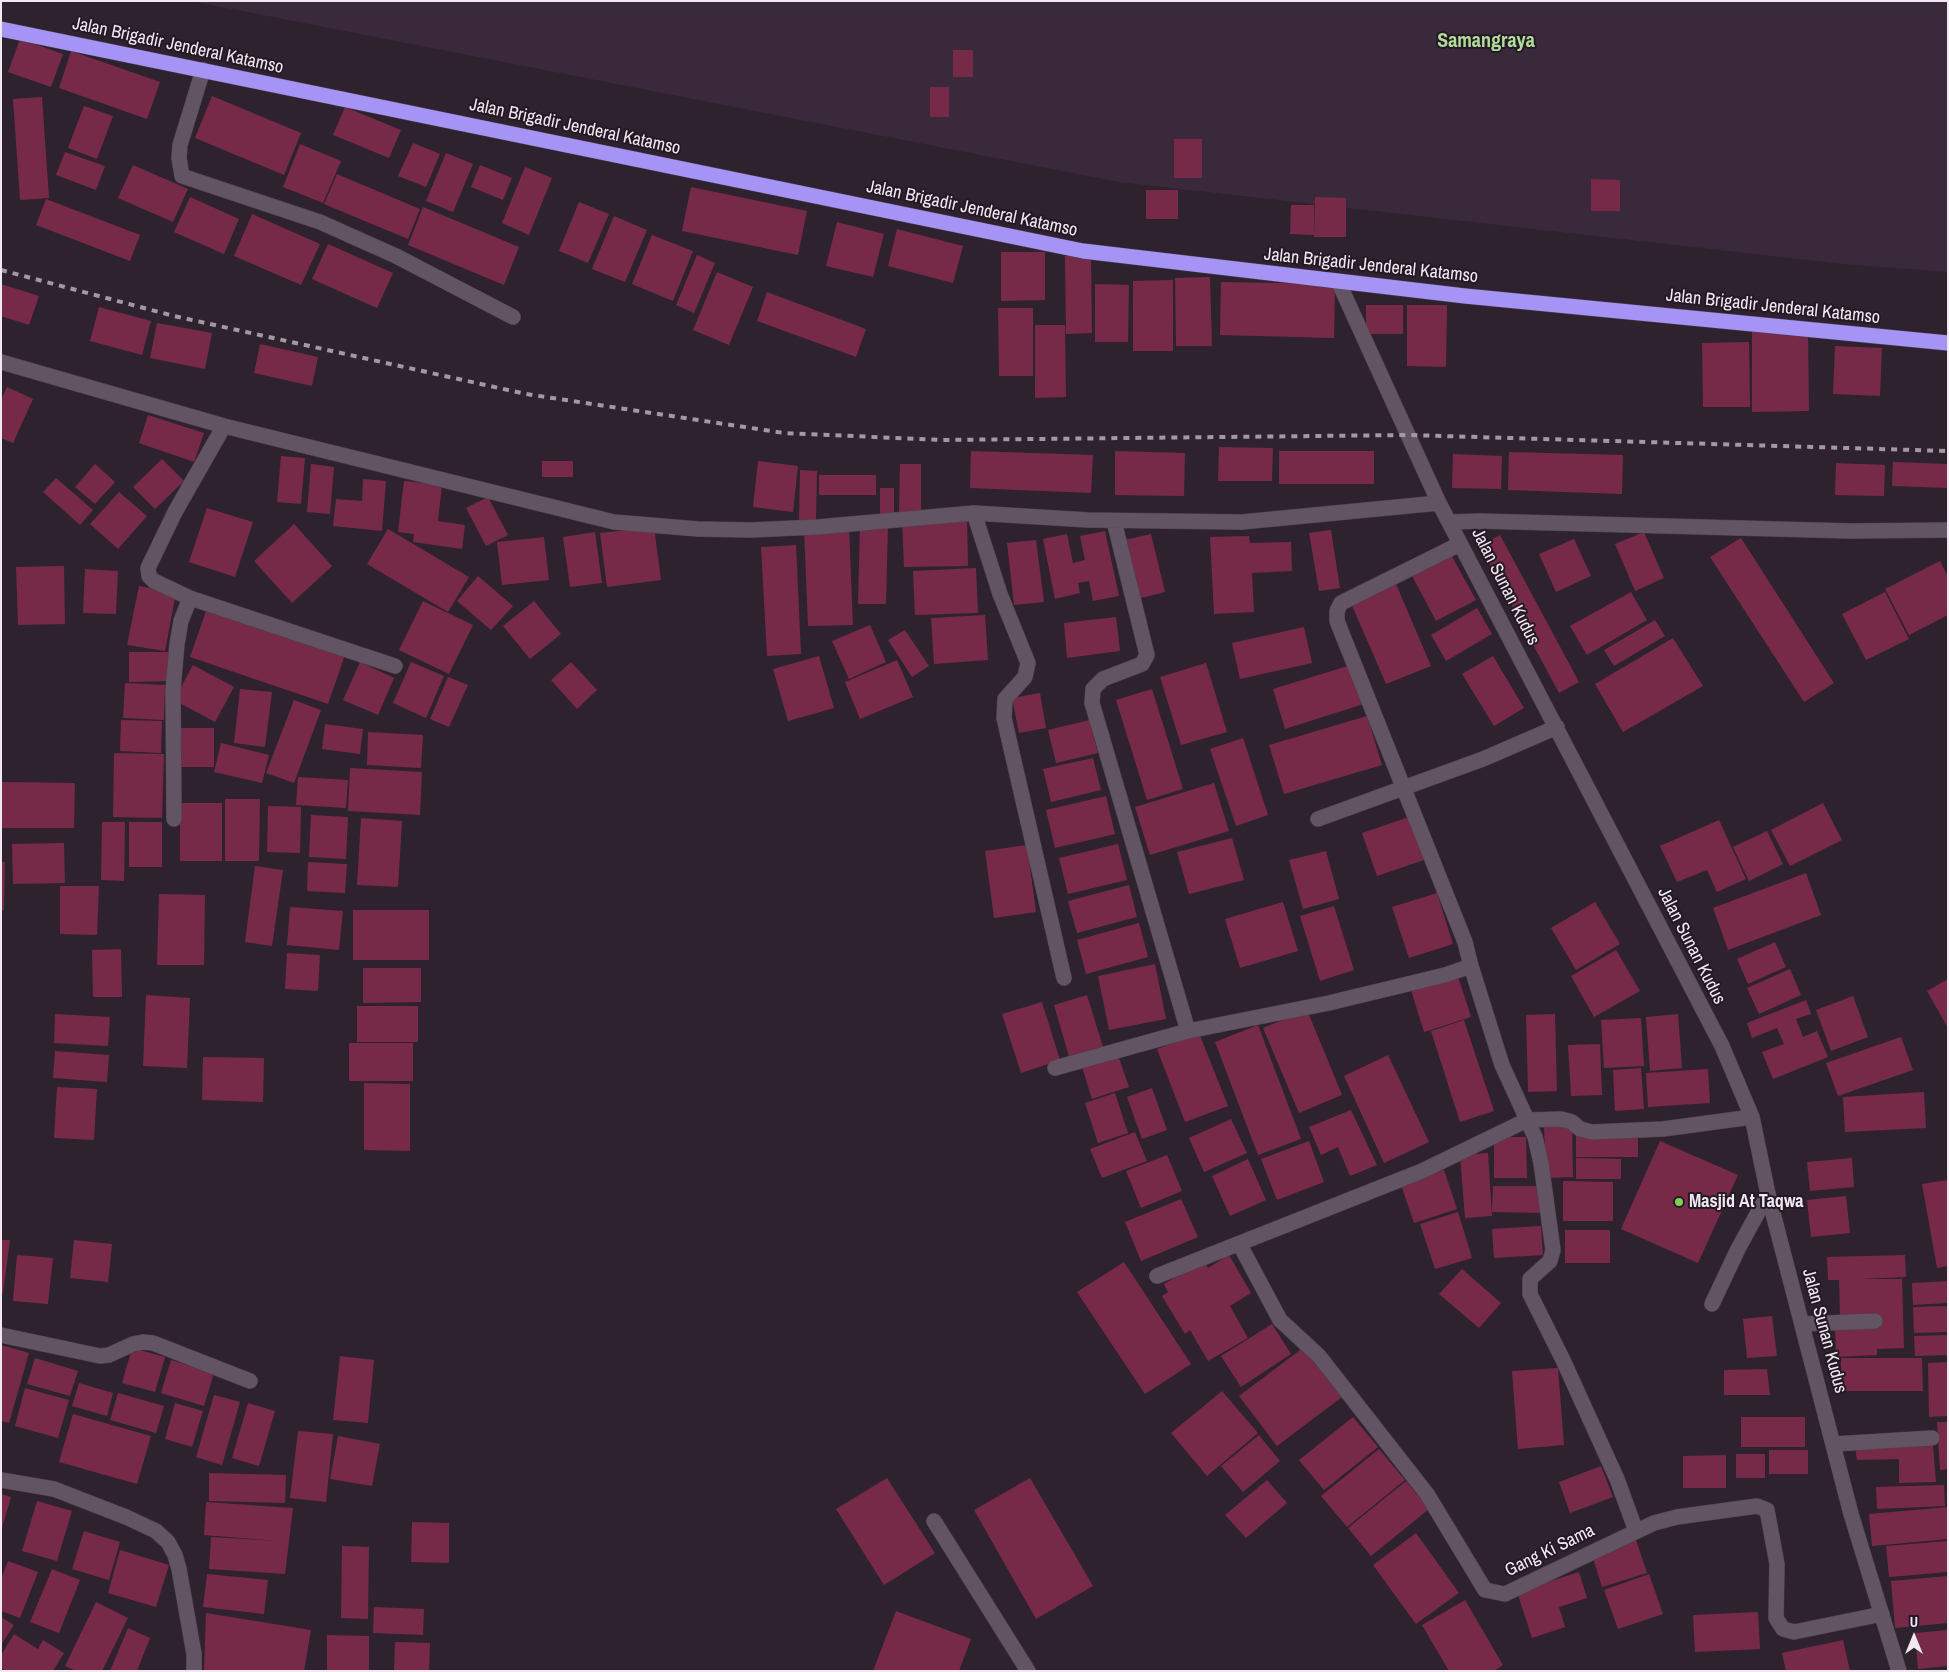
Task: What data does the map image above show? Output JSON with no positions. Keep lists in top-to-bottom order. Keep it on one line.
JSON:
{"streets":{"highway":["Jalan Brigadir Jenderal Katamso"],"street":["Jalan Sunan Kudus","Gang Ki Sama"]},"crossings":[["Jalan Brigadir Jenderal Katamso","Jalan Sunan Kudus"],["Jalan Sunan Kudus","Gang Ki Sama"]],"districts":["Samangraya"],"places":["Masjid At Taqwa"],"north":"top"}
